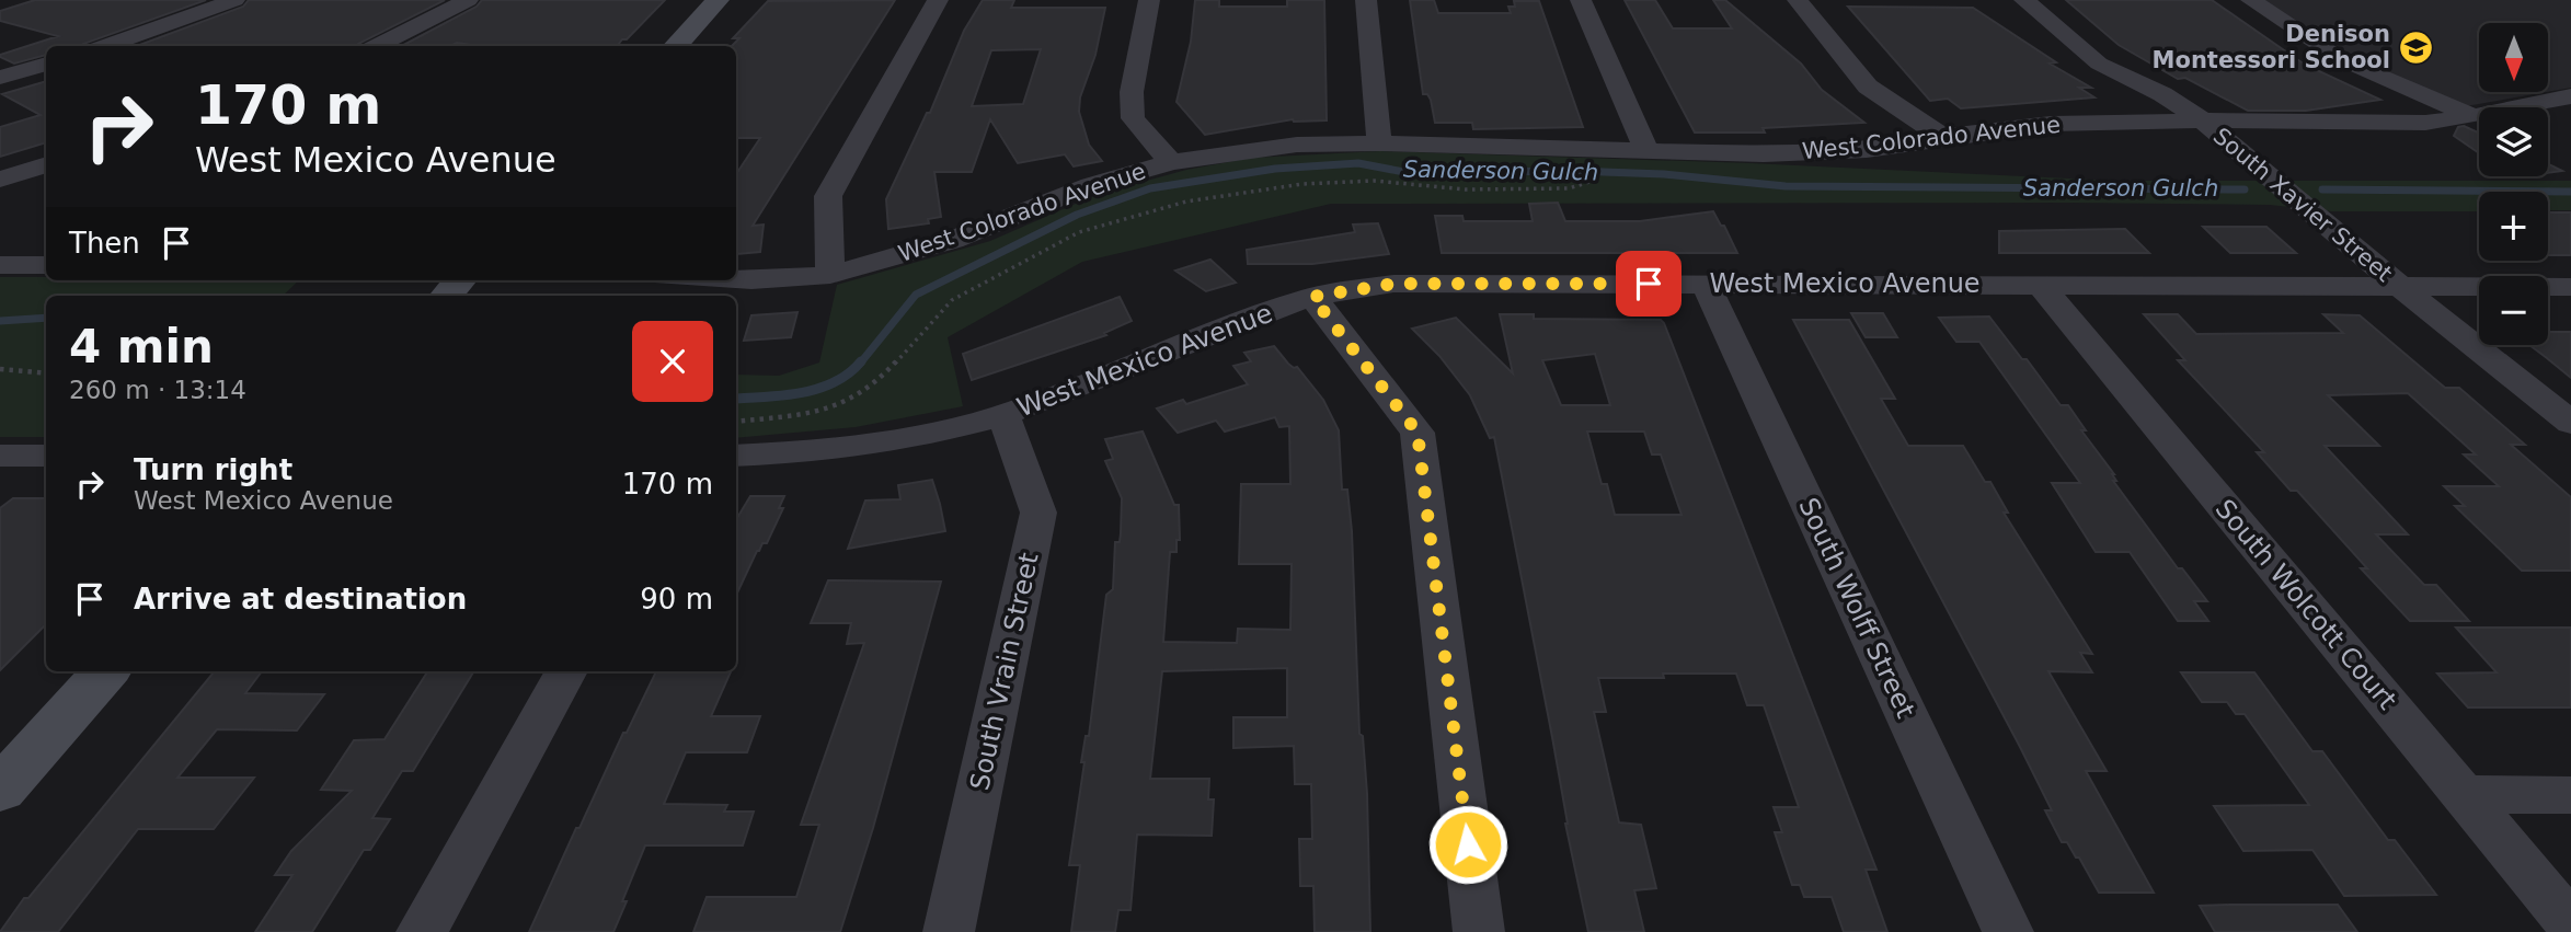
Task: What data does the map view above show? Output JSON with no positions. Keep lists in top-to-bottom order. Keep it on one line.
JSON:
{"streets":{"street":["West Colorado Avenue","South Xavier Street","West Mexico Avenue","South Wolcott Court","South Wolff Street","South Vrain Street"]},"crossings":[["West Colorado Avenue","South Xavier Street"],["South Xavier Street","West Mexico Avenue"],["West Mexico Avenue","South Wolcott Court"],["West Mexico Avenue","South Wolff Street"],["West Mexico Avenue","South Vrain Street"]],"water":["Sanderson Gulch"],"places":{"school or university":["Denison Montessori School"]},"north":"bottom","page":{"map_buttons":["+","−"],"turn":["170 m","West Mexico Avenue"],"then":"Then","heading":["4 min","260 m · 13:14"],"list":[{"name":"Turn right","note":"West Mexico Avenue","value":"170 m"},{"name":"Arrive at destination","value":"90 m"}]}}
